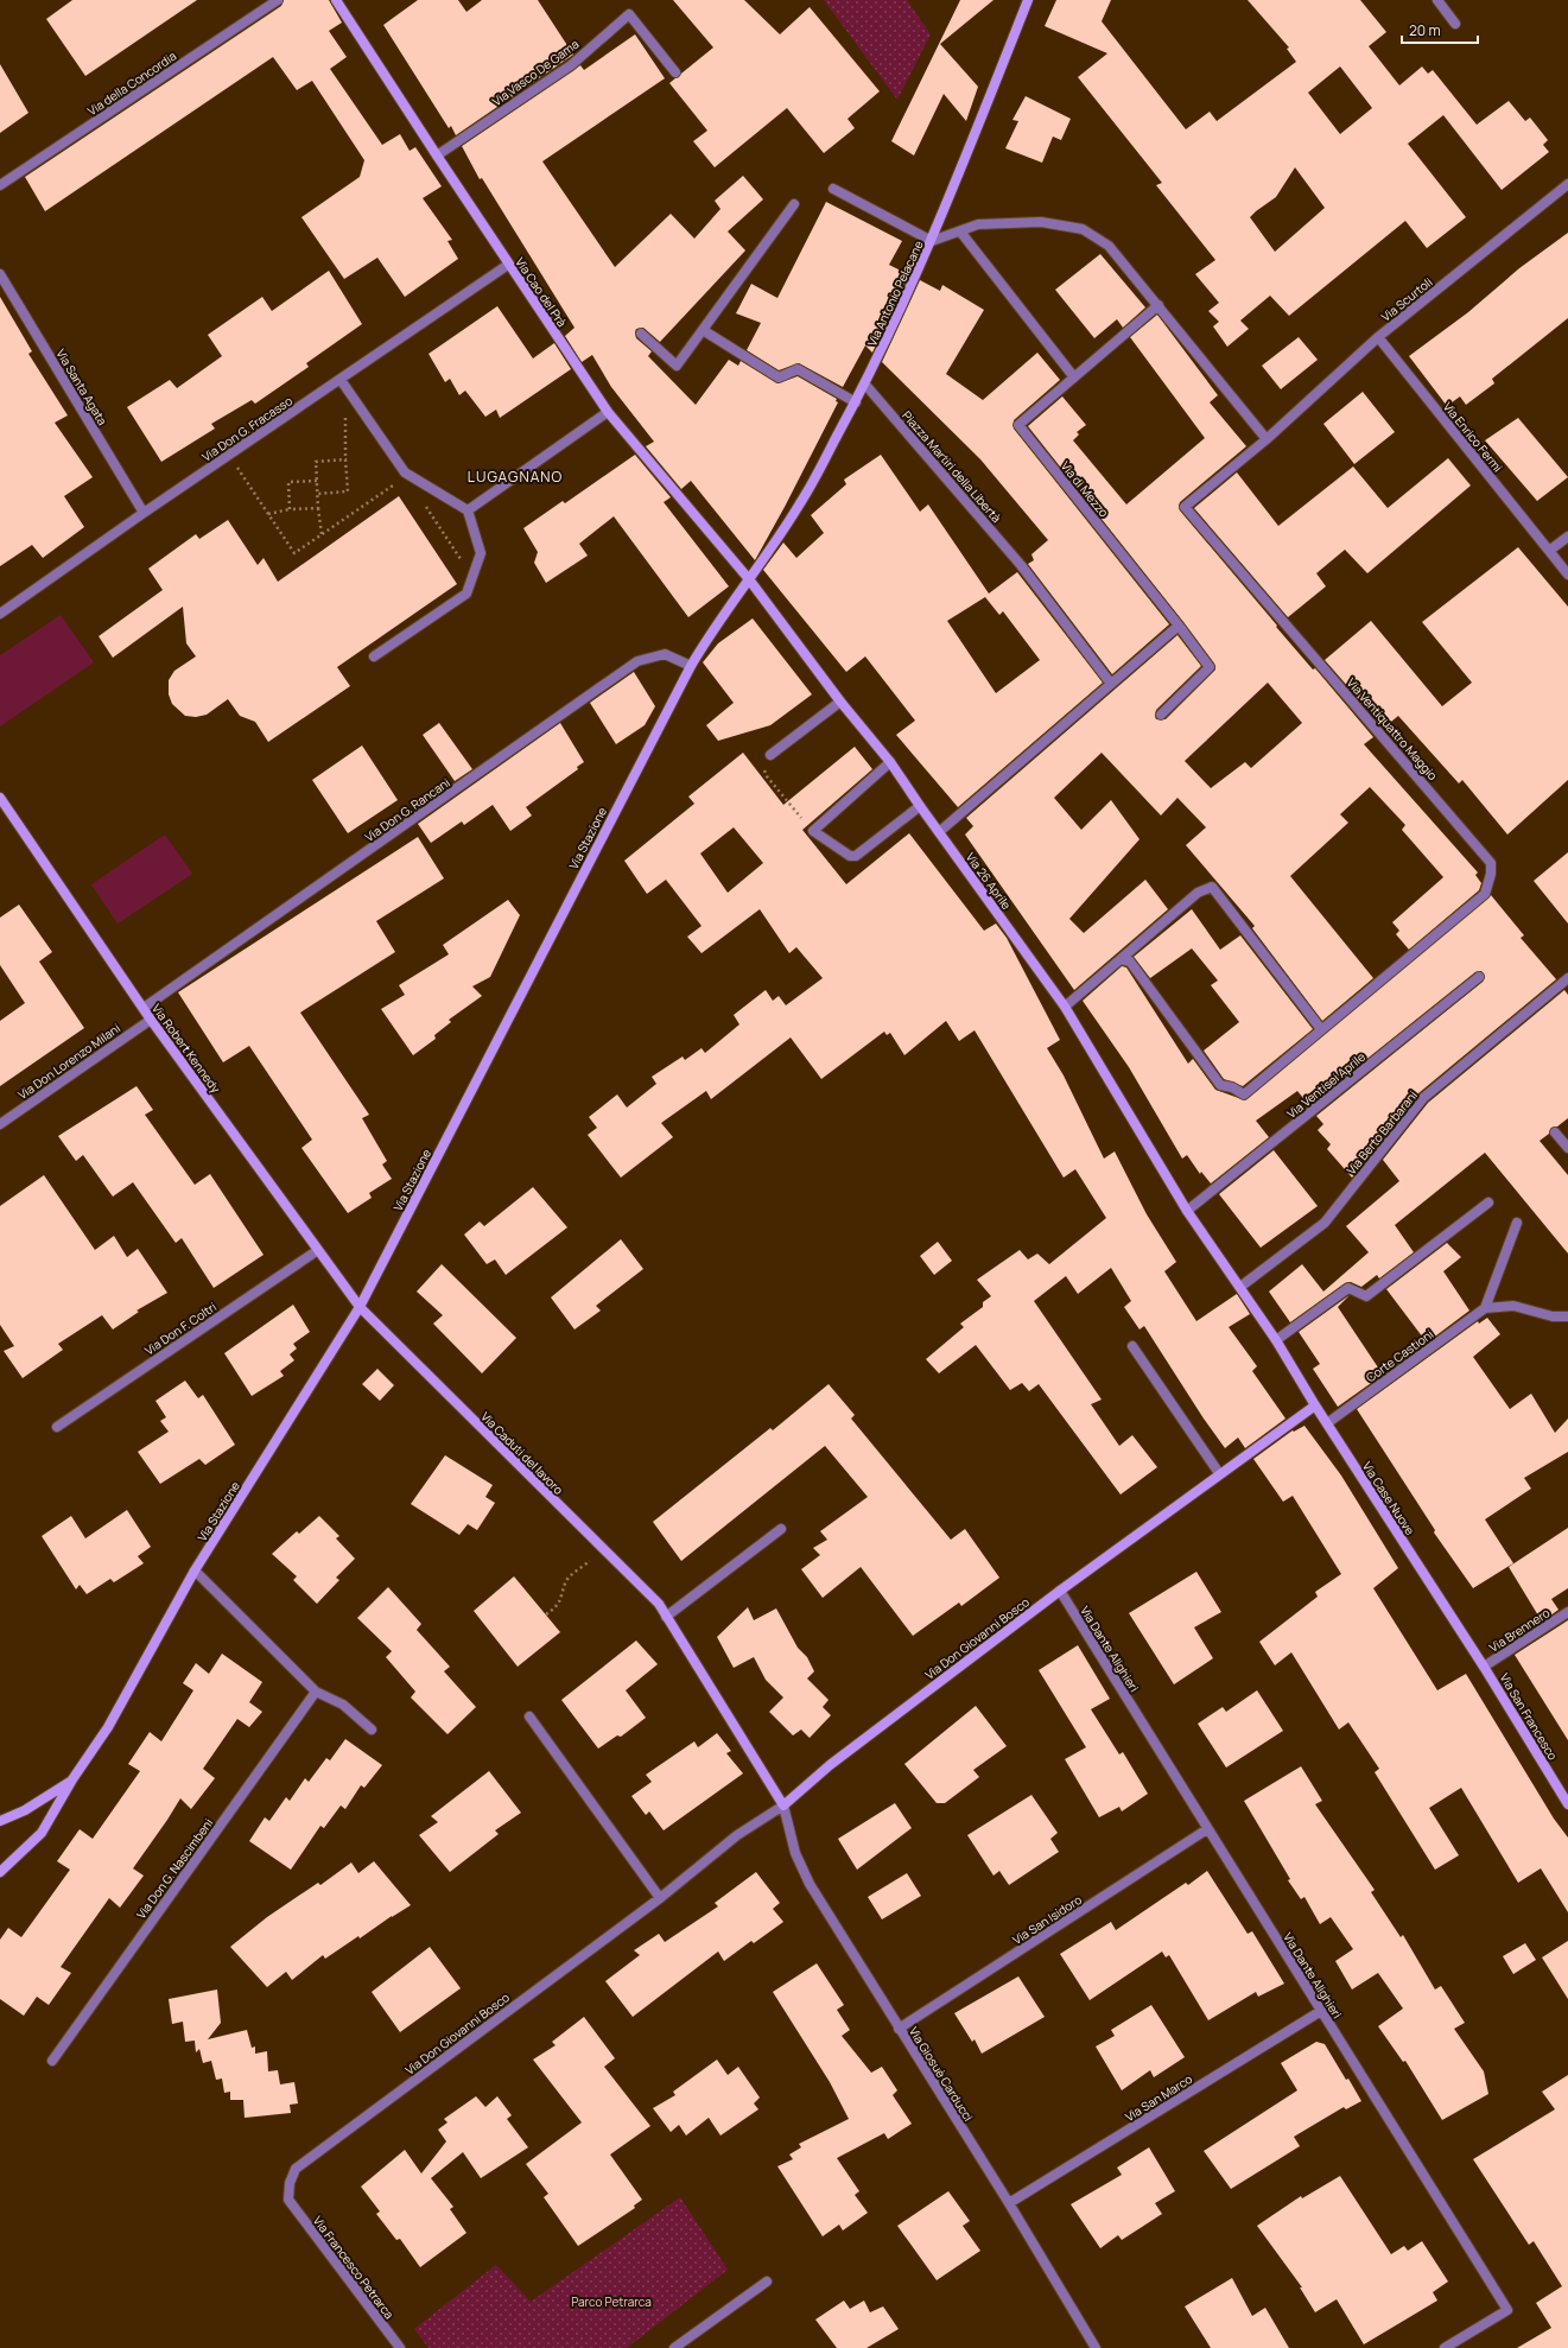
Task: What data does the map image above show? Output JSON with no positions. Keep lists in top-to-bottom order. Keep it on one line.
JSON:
{"streets":{"main road":["Via Cao del Prà","Via Antonio Pelacane","Via Stazione","Via 26 Aprile","Via Robert Kennedy","Via Caduti del lavoro","Via Case Nuove","Via Don Giovanni Bosco","Via San Francesco"],"street":["Via Vasco De Gama","Via della Concordia","Via Scurtoli","Via Santa Agata","Via Don G. Fracasso","Via Enrico Fermi","Piazza Martiri della Libertà","Via di Mezzo","Via Ventiquattro Maggio","Via Don G. Rancani","Via Don Lorenzo Milani","Via Ventisei Aprile","Via Berto Barbarani","Via Don F. Coltri","Corte Castioni","Via Brennero","Via Dante Alighieri","Via Don G. Nascimbeni","Via San Isidoro","Via Giosuè Carducci","Via San Marco","Via Francesco Petrarca"]},"crossings":[["Via Vasco De Gama","Via Cao del Prà"],["Via Cao del Prà","Via Antonio Pelacane"],["Via Cao del Prà","Via Don G. Fracasso"],["Via Cao del Prà","Via Stazione"],["Via Cao del Prà","Via 26 Aprile"],["Via Antonio Pelacane","Piazza Martiri della Libertà"],["Via Antonio Pelacane","Via Stazione"],["Via Antonio Pelacane","Via 26 Aprile"],["Via Scurtoli","Via Enrico Fermi"],["Via Scurtoli","Via Ventiquattro Maggio"],["Via Santa Agata","Via Don G. Fracasso"],["Via Don G. Rancani","Via Stazione"],["Via Don G. Rancani","Via Robert Kennedy"],["Via Stazione","Via 26 Aprile"],["Via Stazione","Via Robert Kennedy"],["Via Stazione","Via Caduti del lavoro"],["Via 26 Aprile","Via Ventisei Aprile"],["Via 26 Aprile","Via Case Nuove"],["Via Robert Kennedy","Via Don Lorenzo Milani"],["Via Robert Kennedy","Via Don F. Coltri"],["Via Robert Kennedy","Via Caduti del lavoro"],["Via Ventisei Aprile","Via Case Nuove"],["Via Berto Barbarani","Via Case Nuove"],["Corte Castioni","Via Case Nuove"],["Via Caduti del lavoro","Via Don Giovanni Bosco"],["Via Caduti del lavoro","Via Giosuè Carducci"],["Via Case Nuove","Via Brennero"],["Via Case Nuove","Via Don Giovanni Bosco"],["Via Case Nuove","Via San Francesco"],["Via Brennero","Via San Francesco"],["Via Don Giovanni Bosco","Via Dante Alighieri"],["Via Don Giovanni Bosco","Via Giosuè Carducci"],["Via Don Giovanni Bosco","Via Francesco Petrarca"],["Via Dante Alighieri","Via San Isidoro"],["Via Dante Alighieri","Via San Marco"],["Via San Isidoro","Via Giosuè Carducci"],["Via Giosuè Carducci","Via San Marco"]],"districts":["LUGAGNANO"],"parks":["Parco Petrarca"],"scale_bar":"20 m"}
